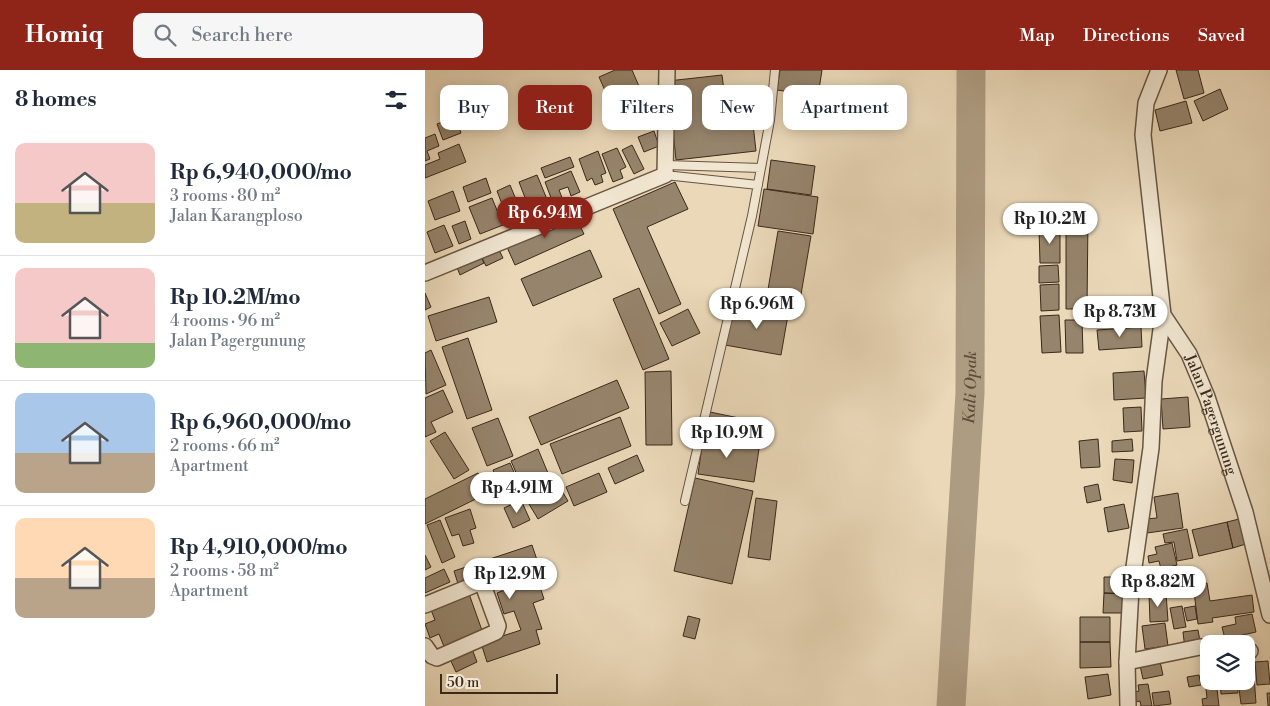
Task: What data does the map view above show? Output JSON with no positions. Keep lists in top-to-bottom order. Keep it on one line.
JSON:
{"streets":{"street":["Jalan Pagergunung"]},"water":["Kali Opak"],"scale_bar":"50 m","page":{"header":"Homiq","search":"Search here","nav":["Map","Directions","Saved"],"heading":"8 homes","chip":["Buy","Rent","Filters","New","Apartment"],"list":[{"name":"Rp 6,940,000/mo","note":"3 rooms · 80 m² · Jalan Karangploso"},{"name":"Rp 10.2M/mo","note":"4 rooms · 96 m² · Jalan Pagergunung"},{"name":"Rp 6,960,000/mo","note":"2 rooms · 66 m² · Apartment"},{"name":"Rp 4,910,000/mo","note":"2 rooms · 58 m² · Apartment"}],"price":["Rp 6.94M","Rp 10.2M","Rp 6.96M","Rp 8.73M","Rp 10.9M","Rp 4.91M","Rp 12.9M","Rp 8.82M"],"scale":"50 m"}}
